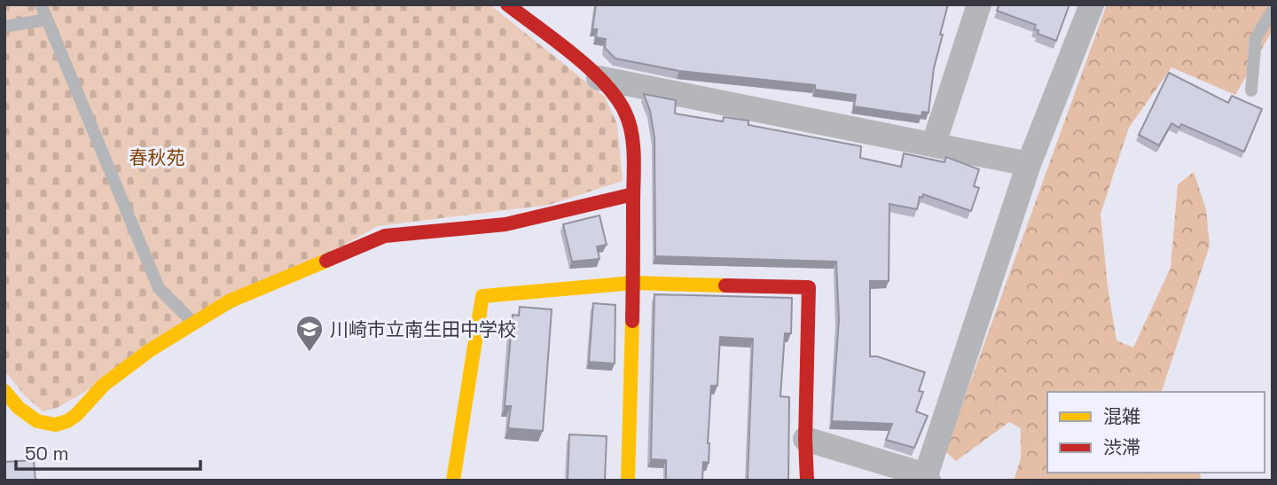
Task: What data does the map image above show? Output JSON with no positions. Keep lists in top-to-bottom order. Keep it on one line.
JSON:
{"parks":["春秋苑"],"places":{"school or university":["川崎市立南生田中学校"]},"legend":["混雑","渋滞"],"scale_bar":"50 m"}
